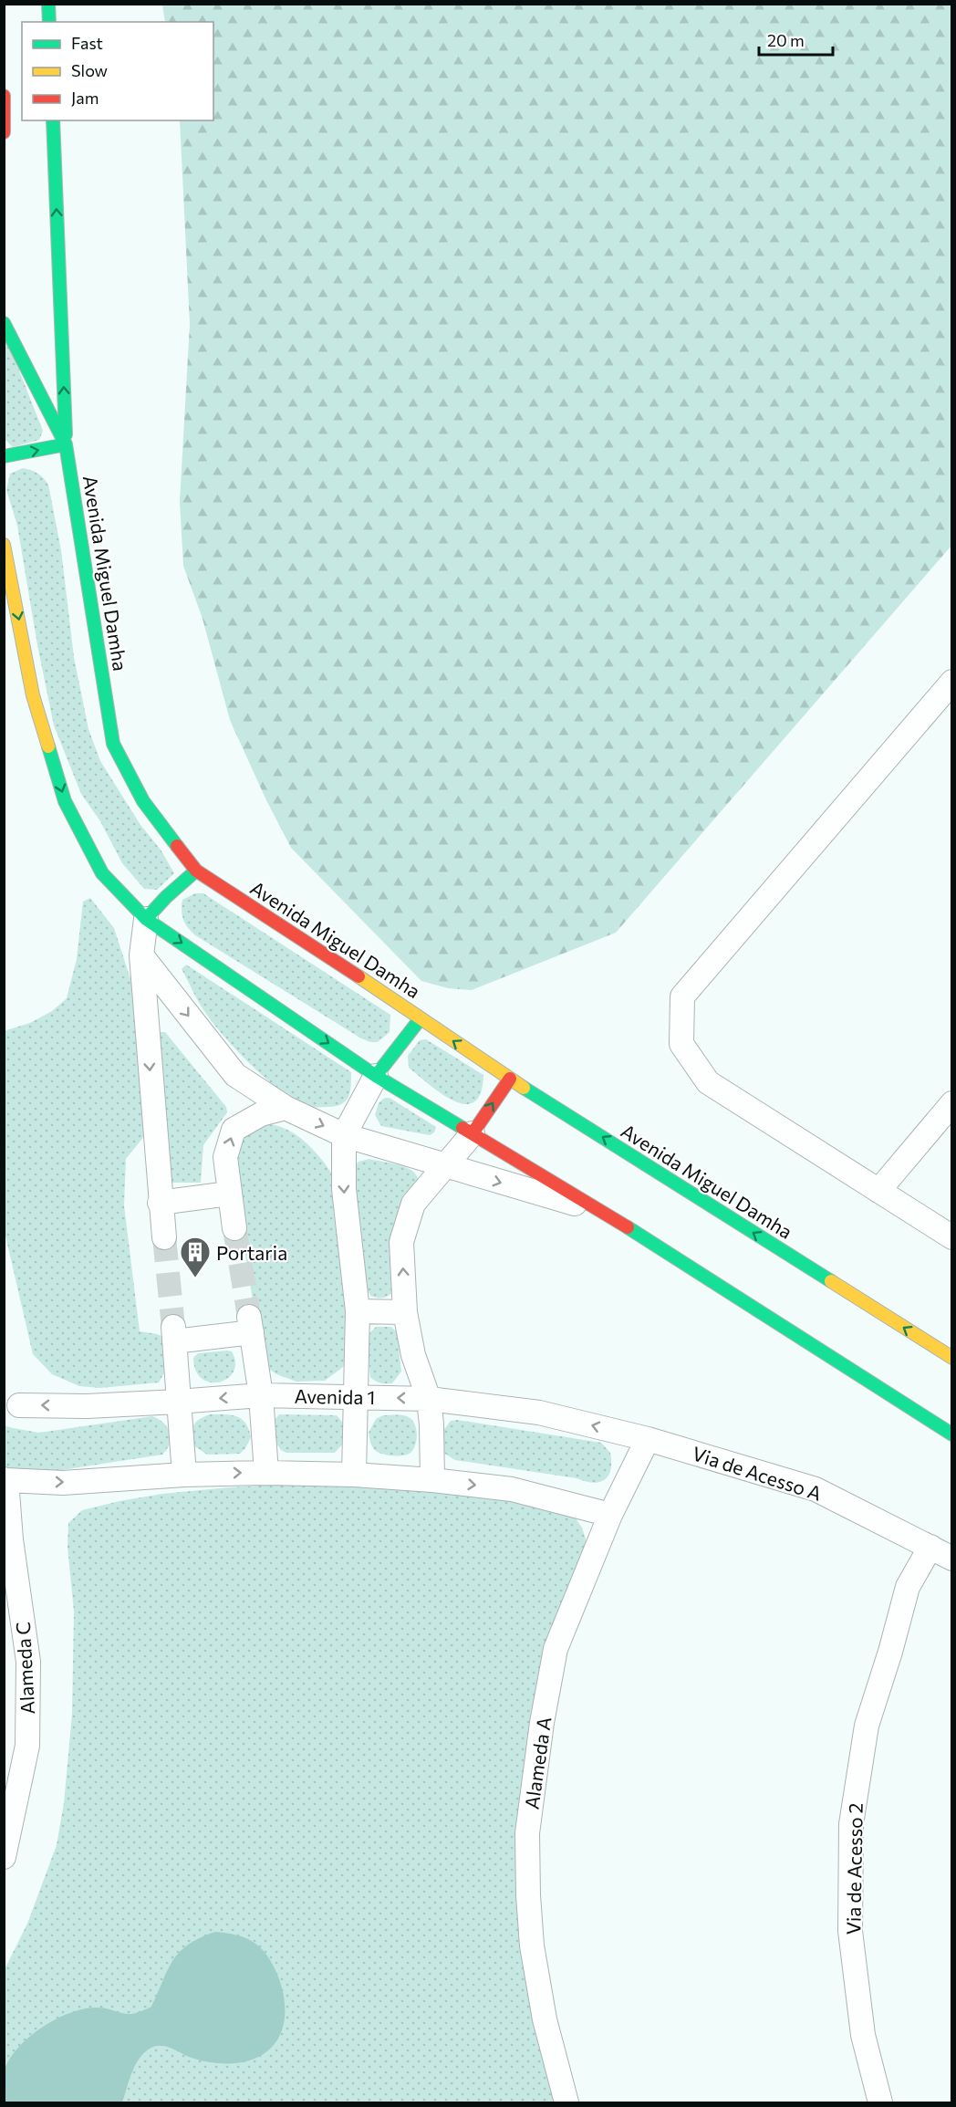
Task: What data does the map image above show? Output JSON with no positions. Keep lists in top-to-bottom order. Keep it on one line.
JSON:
{"streets":{"street":["Avenida Miguel Damha","Avenida 1","Via de Acesso A","Alameda C","Alameda A","Via de Acesso 2"]},"crossings":[["Avenida 1","Via de Acesso A"],["Avenida 1","Alameda A"],["Via de Acesso A","Alameda A"],["Via de Acesso A","Via de Acesso 2"]],"places":{"building":["Portaria"]},"legend":["Fast","Slow","Jam"],"scale_bar":"20 m"}
